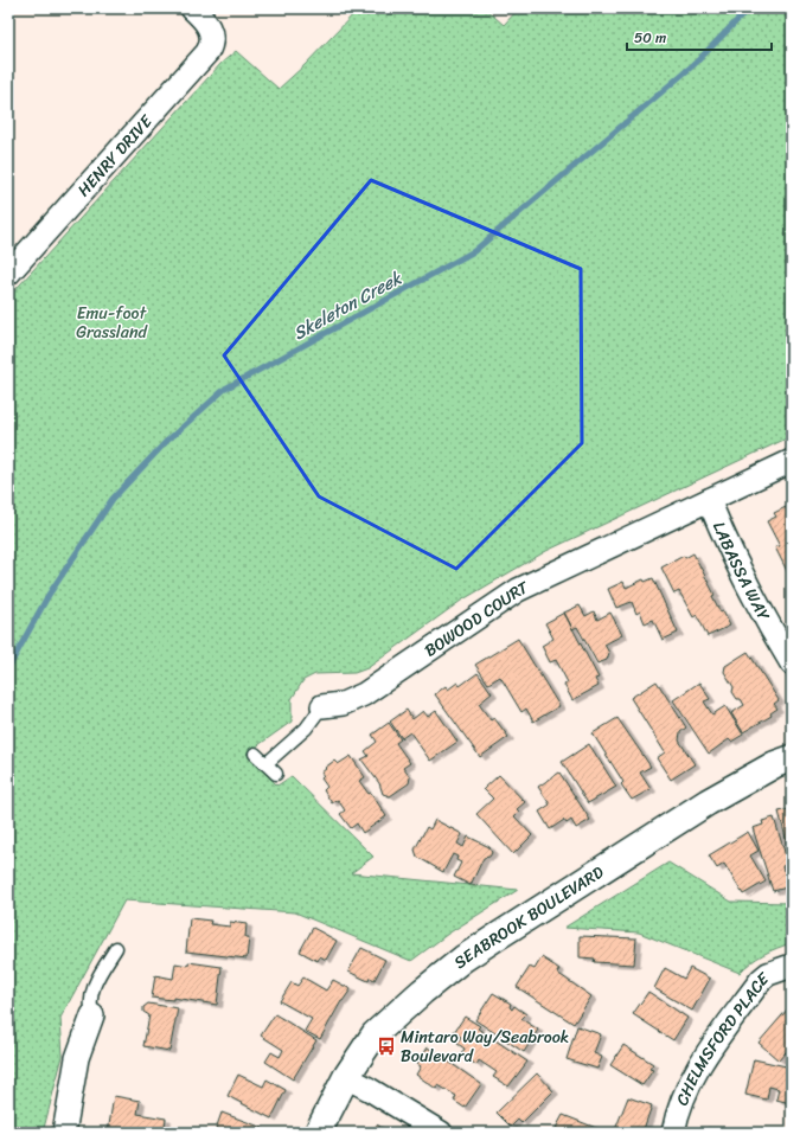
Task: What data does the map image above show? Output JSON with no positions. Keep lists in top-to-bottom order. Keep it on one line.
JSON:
{"streets":{"street":["HENRY DRIVE","LABASSA WAY","BOWOOD COURT","SEABROOK BOULEVARD","CHELMSFORD PLACE"]},"crossings":[["LABASSA WAY","BOWOOD COURT"]],"water":["Skeleton Creek"],"parks":["Emu-foot Grassland"],"places":{"bus stop":["Mintaro Way/Seabrook Boulevard"]},"scale_bar":"50 m"}
